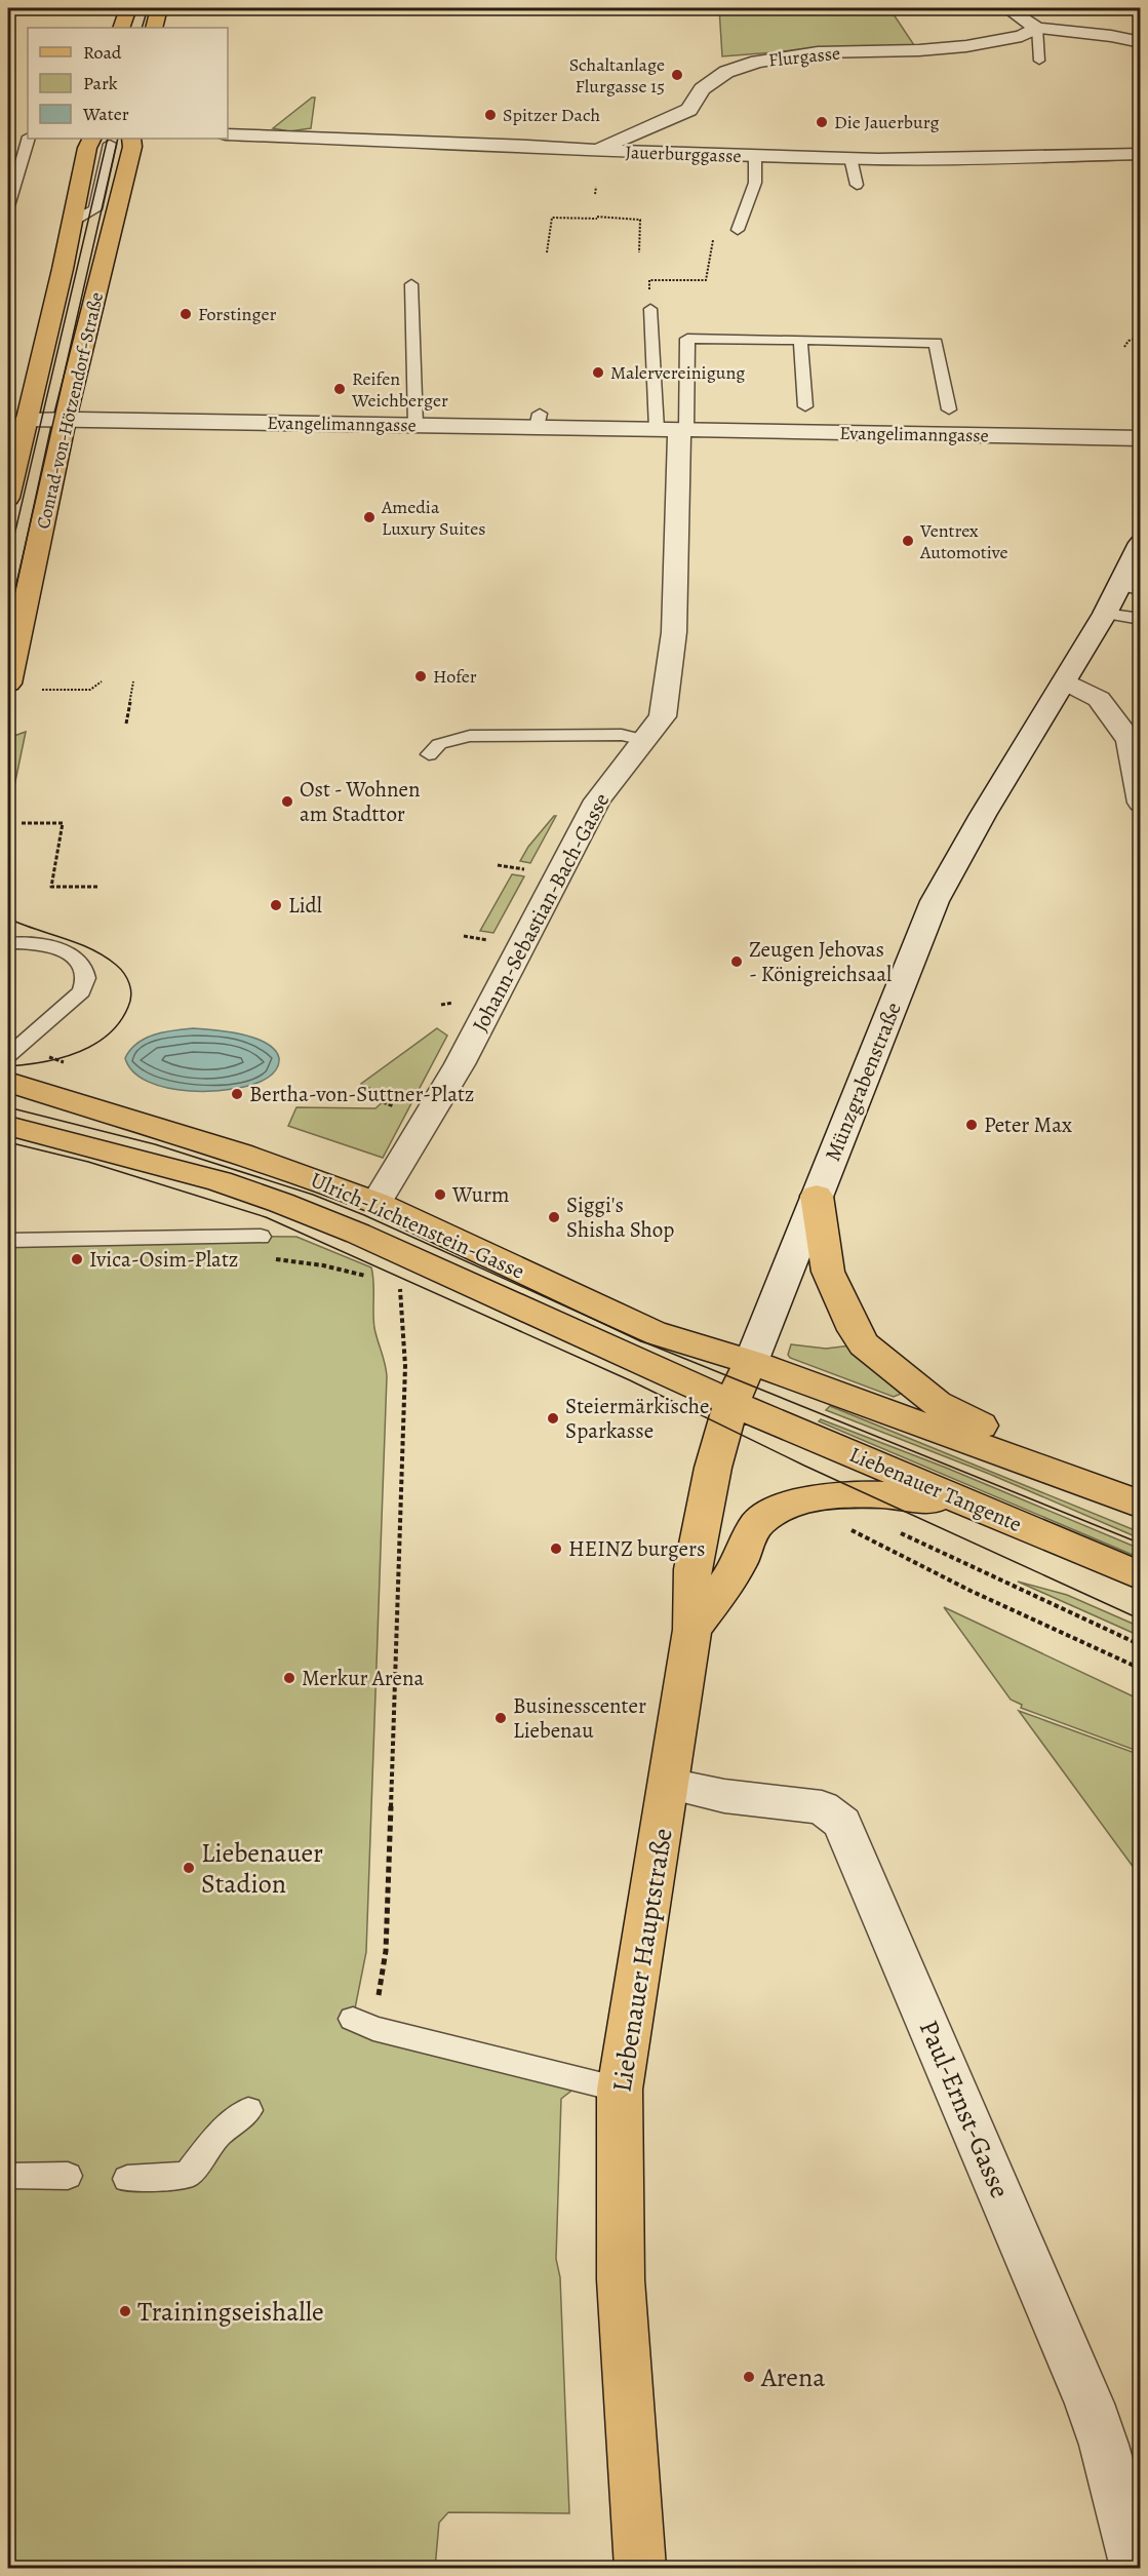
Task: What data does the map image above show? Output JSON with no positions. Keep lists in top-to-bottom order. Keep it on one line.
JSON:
{"streets":{"main road":["Conrad-von-Hötzendorf-Straße","Ulrich-Lichtenstein-Gasse","Liebenauer Tangente","Liebenauer Hauptstraße"],"street":["Flurgasse","Jauerburggasse","Evangelimanngasse","Johann-Sebastian-Bach-Gasse","Münzgrabenstraße","Paul-Ernst-Gasse"]},"crossings":[["Flurgasse","Jauerburggasse"],["Conrad-von-Hötzendorf-Straße","Evangelimanngasse"],["Evangelimanngasse","Johann-Sebastian-Bach-Gasse"],["Johann-Sebastian-Bach-Gasse","Ulrich-Lichtenstein-Gasse"],["Münzgrabenstraße","Ulrich-Lichtenstein-Gasse"],["Münzgrabenstraße","Liebenauer Hauptstraße"],["Ulrich-Lichtenstein-Gasse","Liebenauer Tangente"],["Ulrich-Lichtenstein-Gasse","Liebenauer Hauptstraße"],["Liebenauer Tangente","Liebenauer Hauptstraße"],["Liebenauer Hauptstraße","Paul-Ernst-Gasse"]],"places":["Schaltanlage Flurgasse 15","Spitzer Dach","Die Jauerburg","Forstinger","Malervereinigung","Reifen Weichberger","Amedia Luxury Suites","Ventrex Automotive","Hofer","Ost - Wohnen am Stadttor","Lidl","Zeugen Jehovas - Königreichsaal","Bertha-von-Suttner-Platz","Peter Max","Wurm","Siggi's Shisha Shop","Ivica-Osim-Platz","Steiermärkische Sparkasse","HEINZ burgers","Merkur Arena","Businesscenter Liebenau","Liebenauer Stadion","Trainingseishalle","Arena"],"legend":["Road","Park","Water"]}
